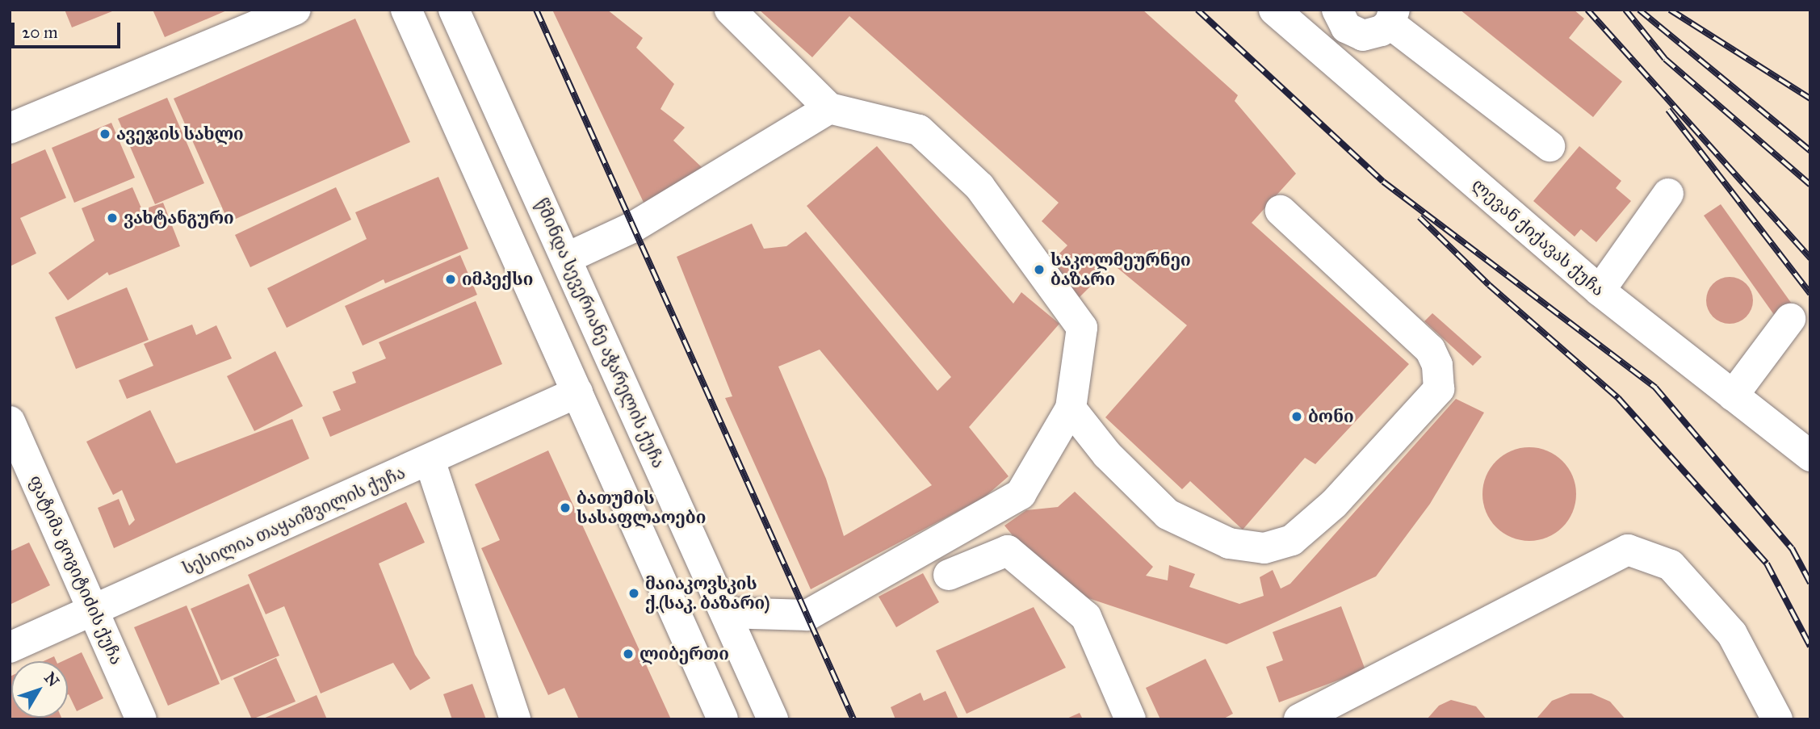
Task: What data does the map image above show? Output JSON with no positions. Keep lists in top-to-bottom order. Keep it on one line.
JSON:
{"streets":{"street":["ლევან ქიქავას ქუჩა","წმინდა სევერიანე აჭარელის ქუჩა","სესილია თაყაიშვილის ქუჩა","ფატიმა გოგიტიძის ქუჩა"]},"crossings":[["სესილია თაყაიშვილის ქუჩა","ფატიმა გოგიტიძის ქუჩა"]],"places":["ავეჯის სახლი","ვახტანგური","საკოლმეურნეი ბაზარი","იმპექსი","ბონი","ბათუმის სასაფლაოები","მაიაკოვსკის ქ.(საკ. ბაზარი)","ლიბერთი"],"scale_bar":"20 m","north":"top right"}
